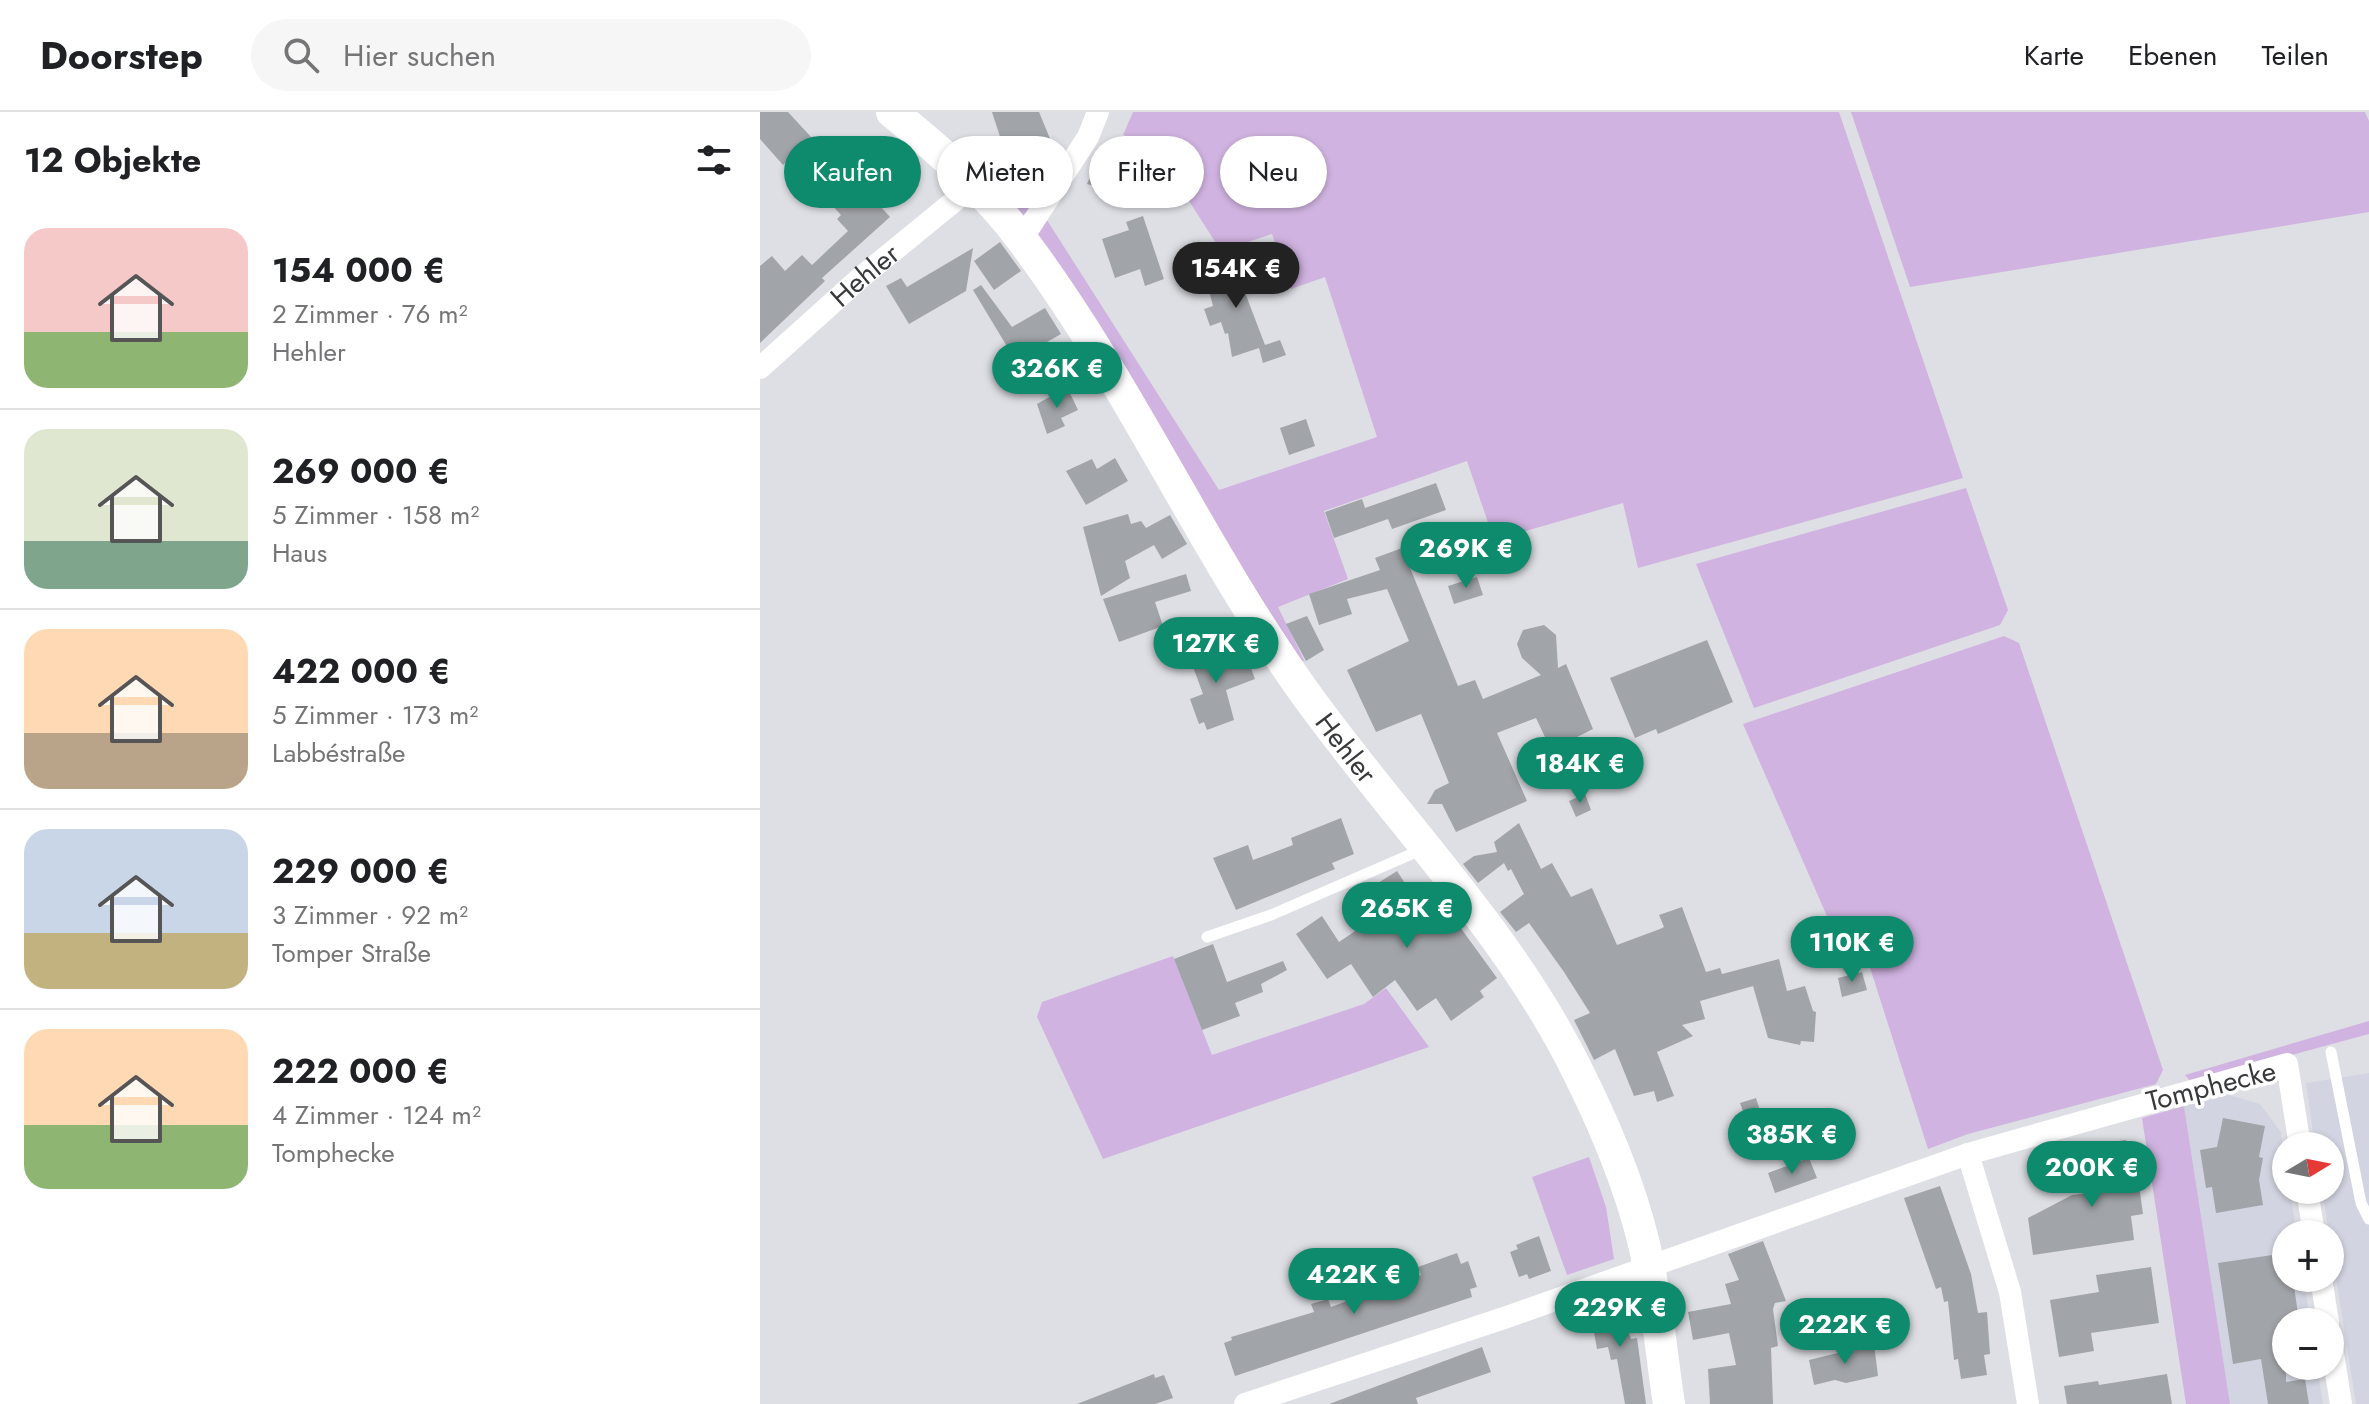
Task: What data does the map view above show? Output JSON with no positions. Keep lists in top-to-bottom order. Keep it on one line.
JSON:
{"streets":{"main road":["Hehler"],"street":["Tomphecke"]},"crossings":[["Hehler","Tomphecke"]],"north":"right","page":{"header":"Doorstep","search":"Hier suchen","nav":["Karte","Ebenen","Teilen"],"heading":"12 Objekte","chip":["Kaufen","Mieten","Filter","Neu"],"list":[{"name":"154 000 €","note":"2 Zimmer · 76 m² · Hehler"},{"name":"269 000 €","note":"5 Zimmer · 158 m² · Haus"},{"name":"422 000 €","note":"5 Zimmer · 173 m² · Labbéstraße"},{"name":"229 000 €","note":"3 Zimmer · 92 m² · Tomper Straße"},{"name":"222 000 €","note":"4 Zimmer · 124 m² · Tomphecke"}],"price":["154K €","326K €","269K €","127K €","184K €","265K €","110K €","385K €","200K €","422K €","229K €","222K €"],"map_buttons":["+","−"]}}
